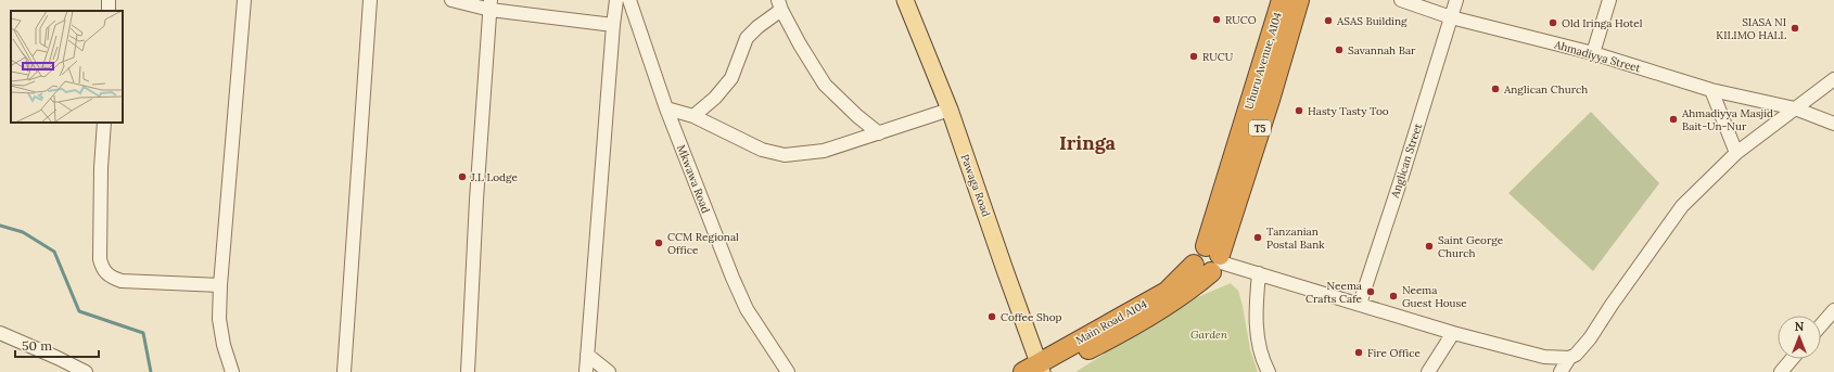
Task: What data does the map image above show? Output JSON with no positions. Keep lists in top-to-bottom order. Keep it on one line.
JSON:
{"streets":{"highway":["Uhuru Avenue, A104","T5"],"main road":["Pawaga Road"],"street":["Ahmadiyya Street","Anglican Street","Mkwawa Road"]},"crossings":[["Ahmadiyya Street","Anglican Street"]],"districts":["Iringa"],"parks":["Garden"],"places":["RUCO","ASAS Building","Old Iringa Hotel","SIASA NI KILIMO HALL","Savannah Bar","RUCU","Anglican Church","Hasty Tasty Too","Ahmadiyya Masjid Bait-Un-Nur","J.L Lodge","Tanzanian Postal Bank","CCM Regional Office","Saint George Church","Neema Crafts Cafe","Neema Guest House","Coffee Shop","Fire Office"],"scale_bar":"50 m","north":"top"}
